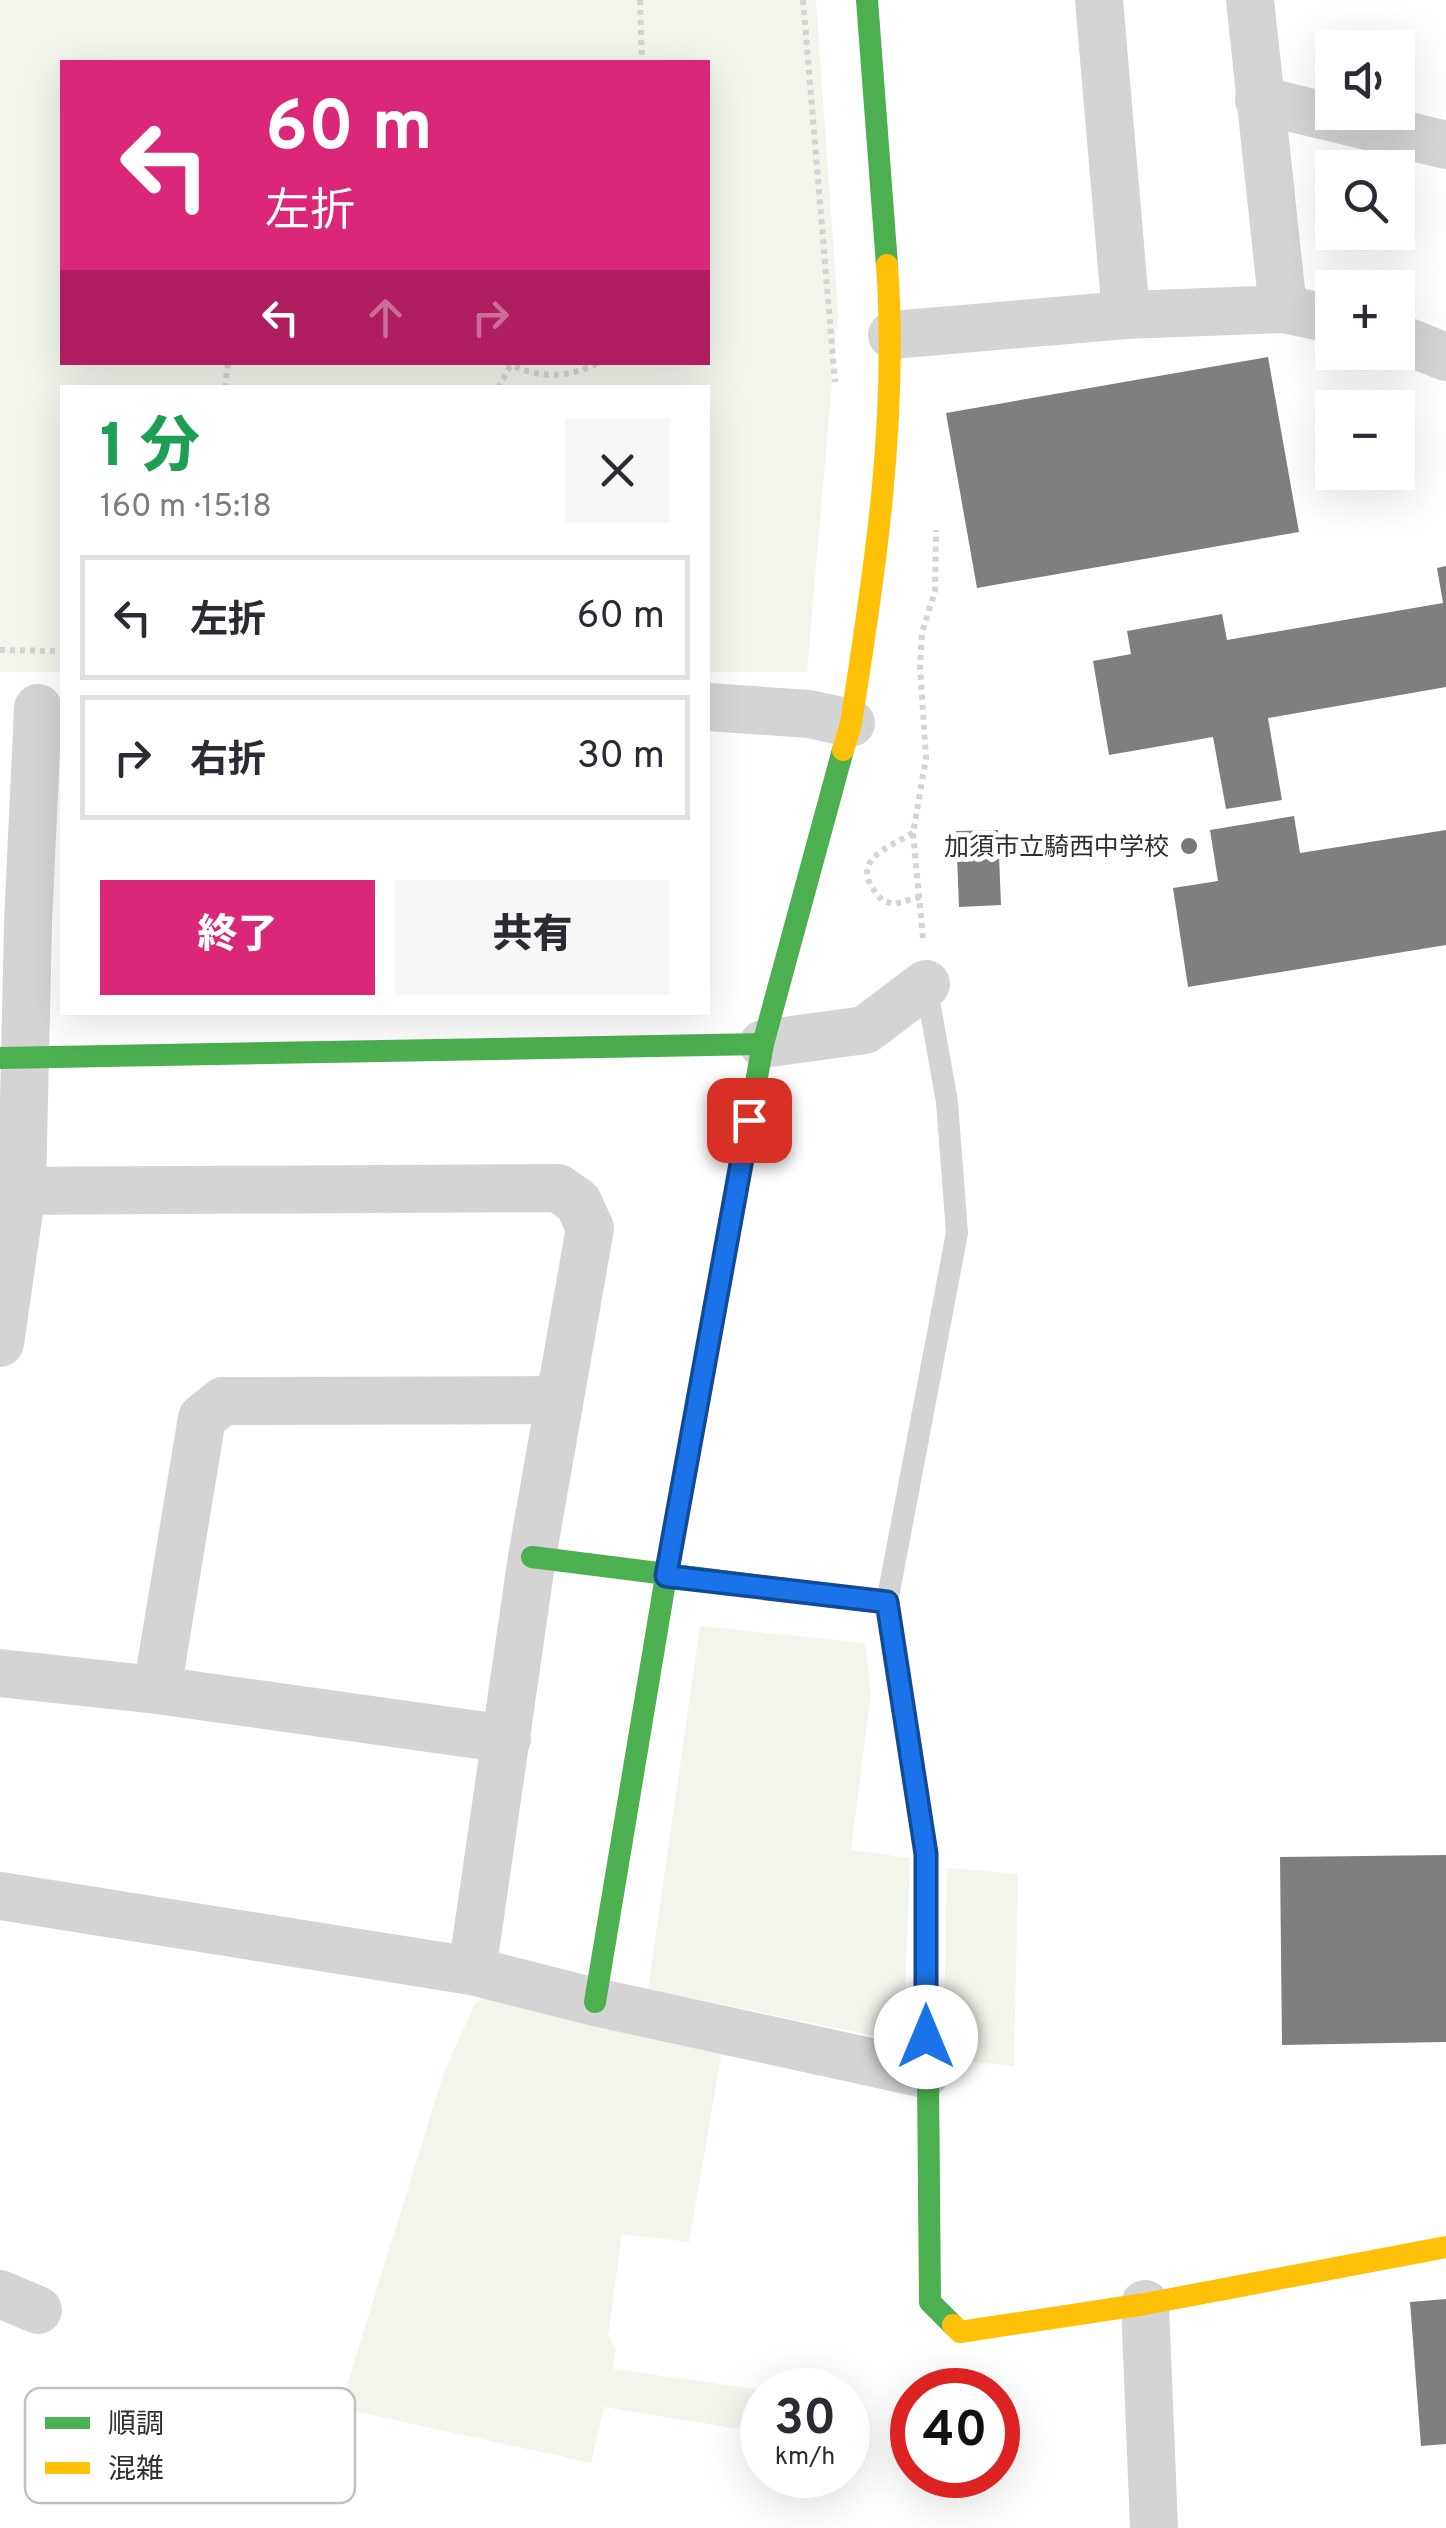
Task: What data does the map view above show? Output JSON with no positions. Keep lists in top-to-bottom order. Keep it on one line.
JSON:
{"places":["加須市立騎西中学校"],"legend":["順調","混雑"],"page":{"map_buttons":["+","−"],"turn":["60 m","左折"],"heading":["1 分","160 m · 15:18"],"list":[{"name":"左折","value":"60 m"},{"name":"右折","value":"30 m"}],"buttons":["終了","共有"],"speed":"30 km/h","limit":"40"}}
